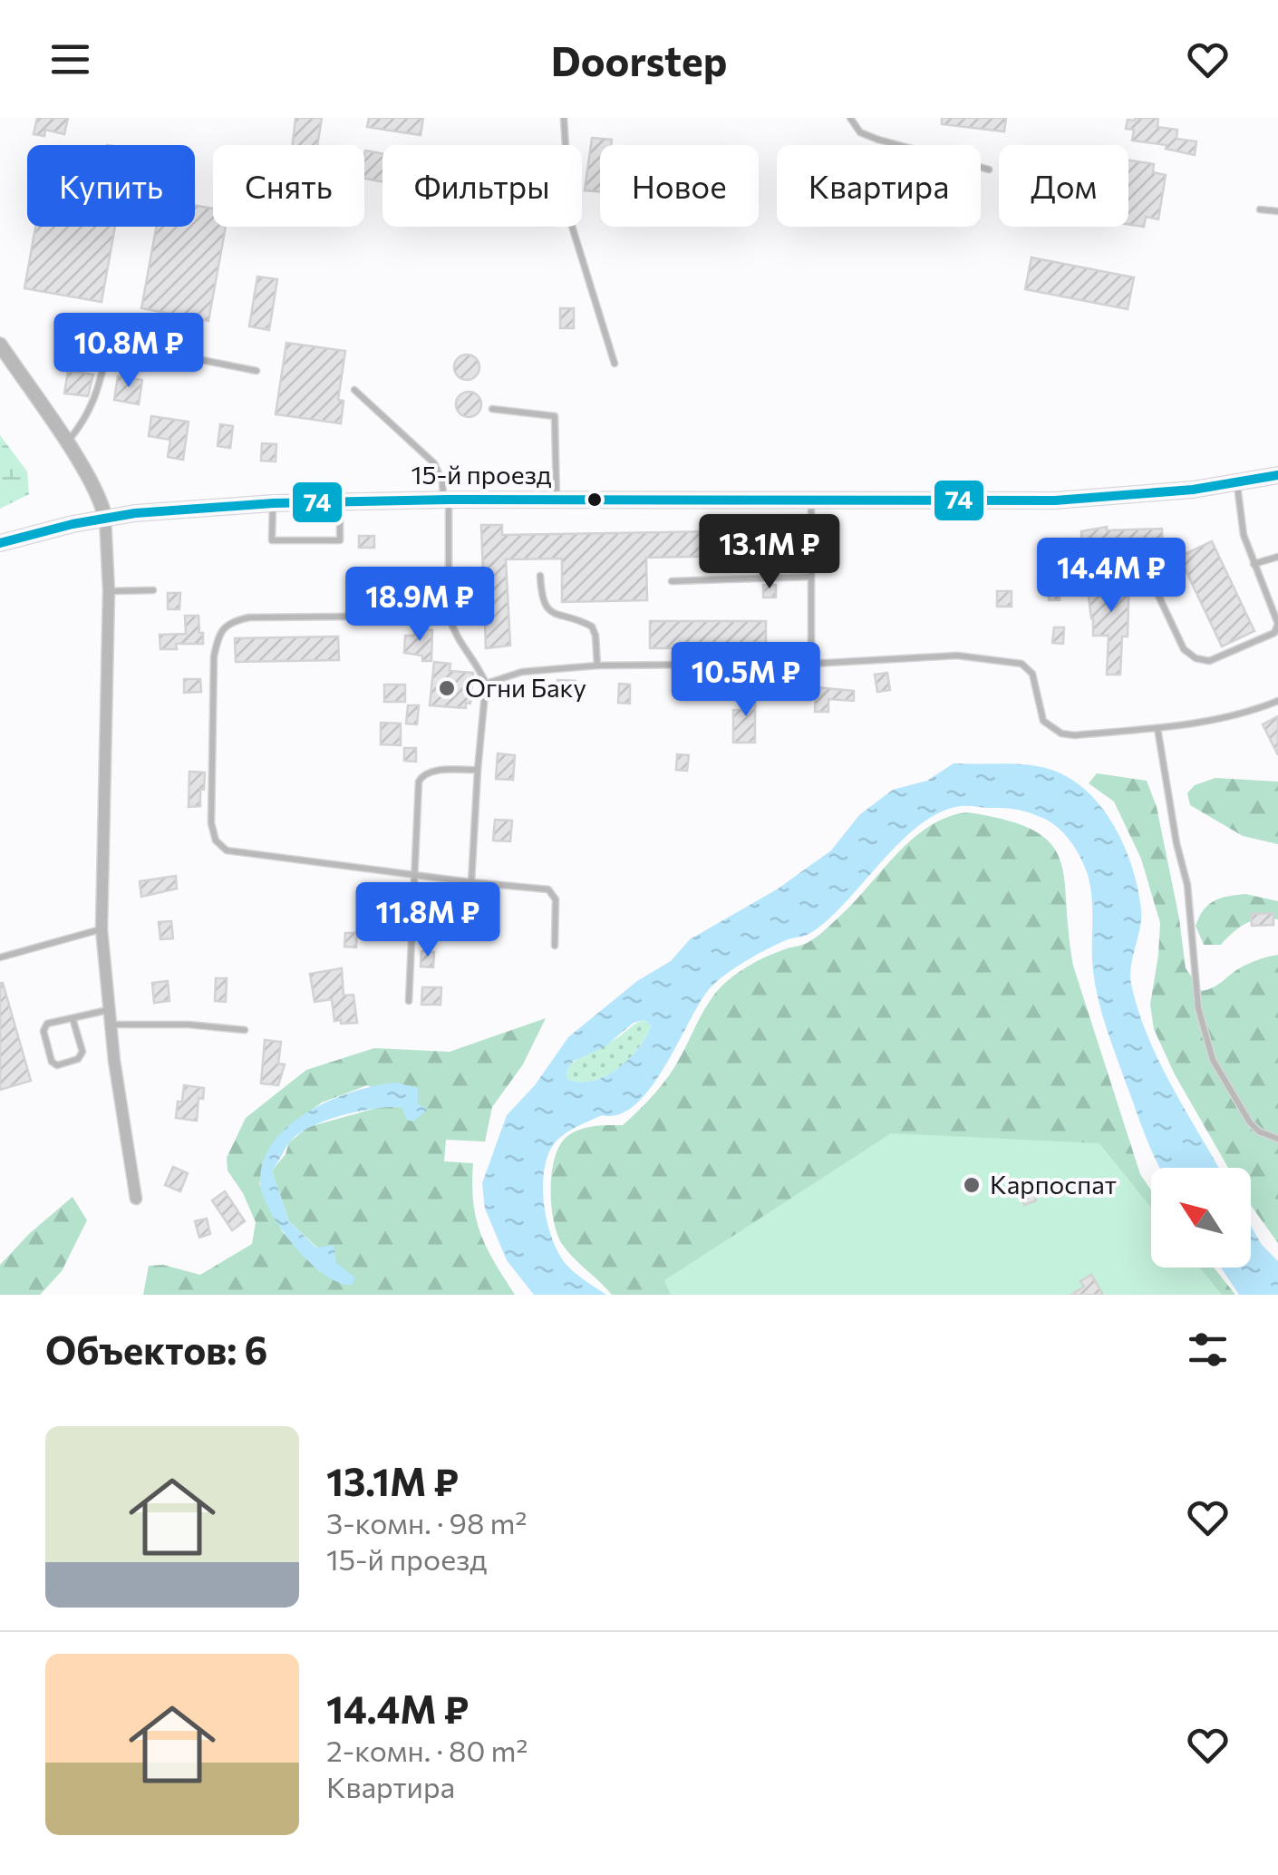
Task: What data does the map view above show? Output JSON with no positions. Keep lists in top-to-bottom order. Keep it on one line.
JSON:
{"streets":{"main road":["15-й проезд"]},"places":["Огни Баку","Карпоспат"],"lines":["transit line 74"],"north":"top left","page":{"header":"Doorstep","chip":["Купить","Снять","Фильтры","Новое","Квартира","Дом"],"price":["10.8M ₽","13.1M ₽","14.4M ₽","18.9M ₽","10.5M ₽","11.8M ₽"],"heading":"Объектов: 6","list":[{"name":"13.1M ₽","note":"3-комн. · 98 m² · 15-й проезд"},{"name":"14.4M ₽","note":"2-комн. · 80 m² · Квартира"}]}}
